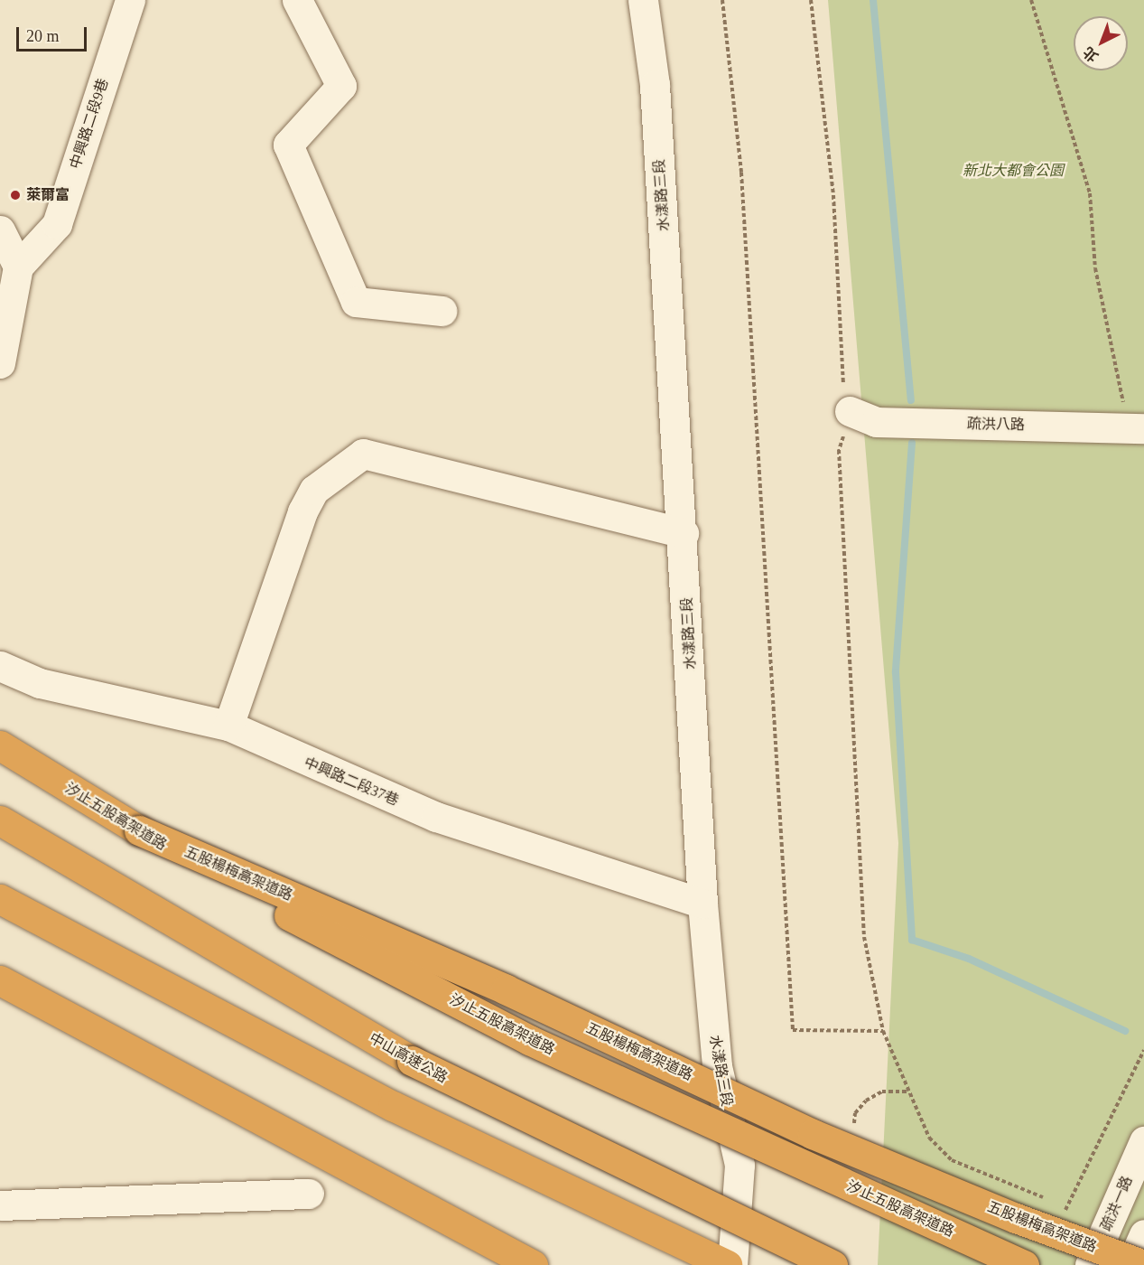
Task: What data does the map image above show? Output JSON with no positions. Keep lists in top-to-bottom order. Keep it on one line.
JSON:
{"streets":{"highway":["汐止五股高架道路","五股楊梅高架道路","中山高速公路"],"street":["中興路二段9巷","水漾路三段","疏洪八路","中興路二段37巷","疏洪一路"]},"crossings":[["水漾路三段","中興路二段37巷"],["汐止五股高架道路","五股楊梅高架道路"]],"parks":["新北大都會公園"],"places":["萊爾富"],"scale_bar":"20 m","north":"bottom left"}
